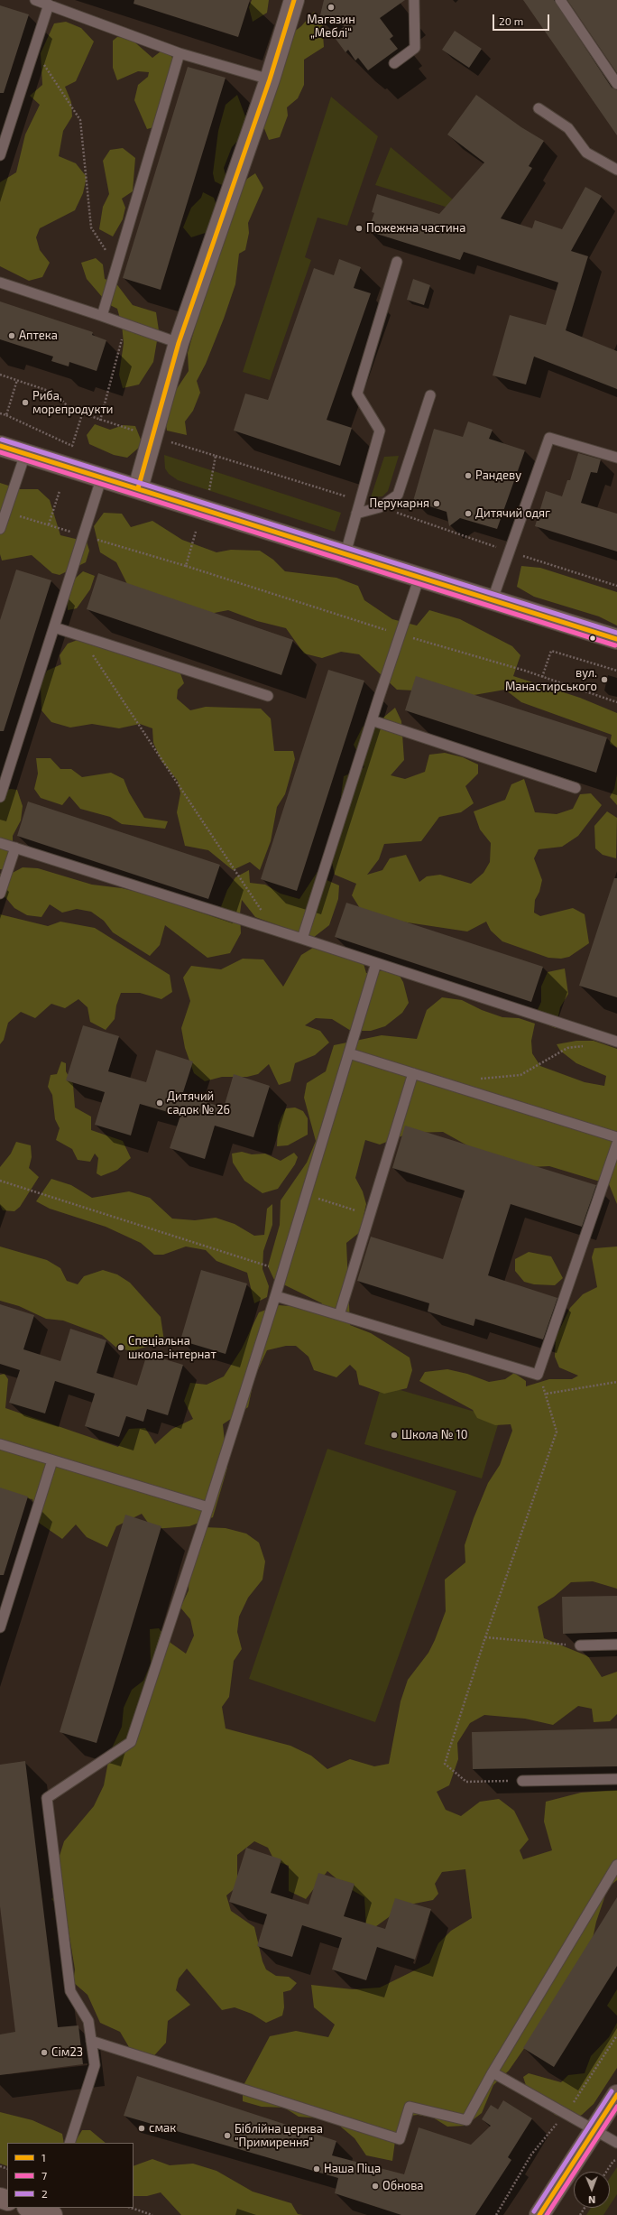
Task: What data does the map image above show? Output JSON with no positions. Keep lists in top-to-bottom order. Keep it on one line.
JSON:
{"places":["Магазин „Меблі“","Пожежна частина","Аптека","Риба, морепродукти","Рандеву","Перукарня","Дитячий одяг","вул. Манастирського","Дитячий садок № 26","Спеціальна школа-інтернат","Школа № 10","Сім23","смак","Біблійна церква \"Примирення\"","Наша Піца","Обнова"],"lines":["transit line 1","transit line 2","transit line 7"],"legend":["1","7","2"],"scale_bar":"20 m","north":"bottom"}
